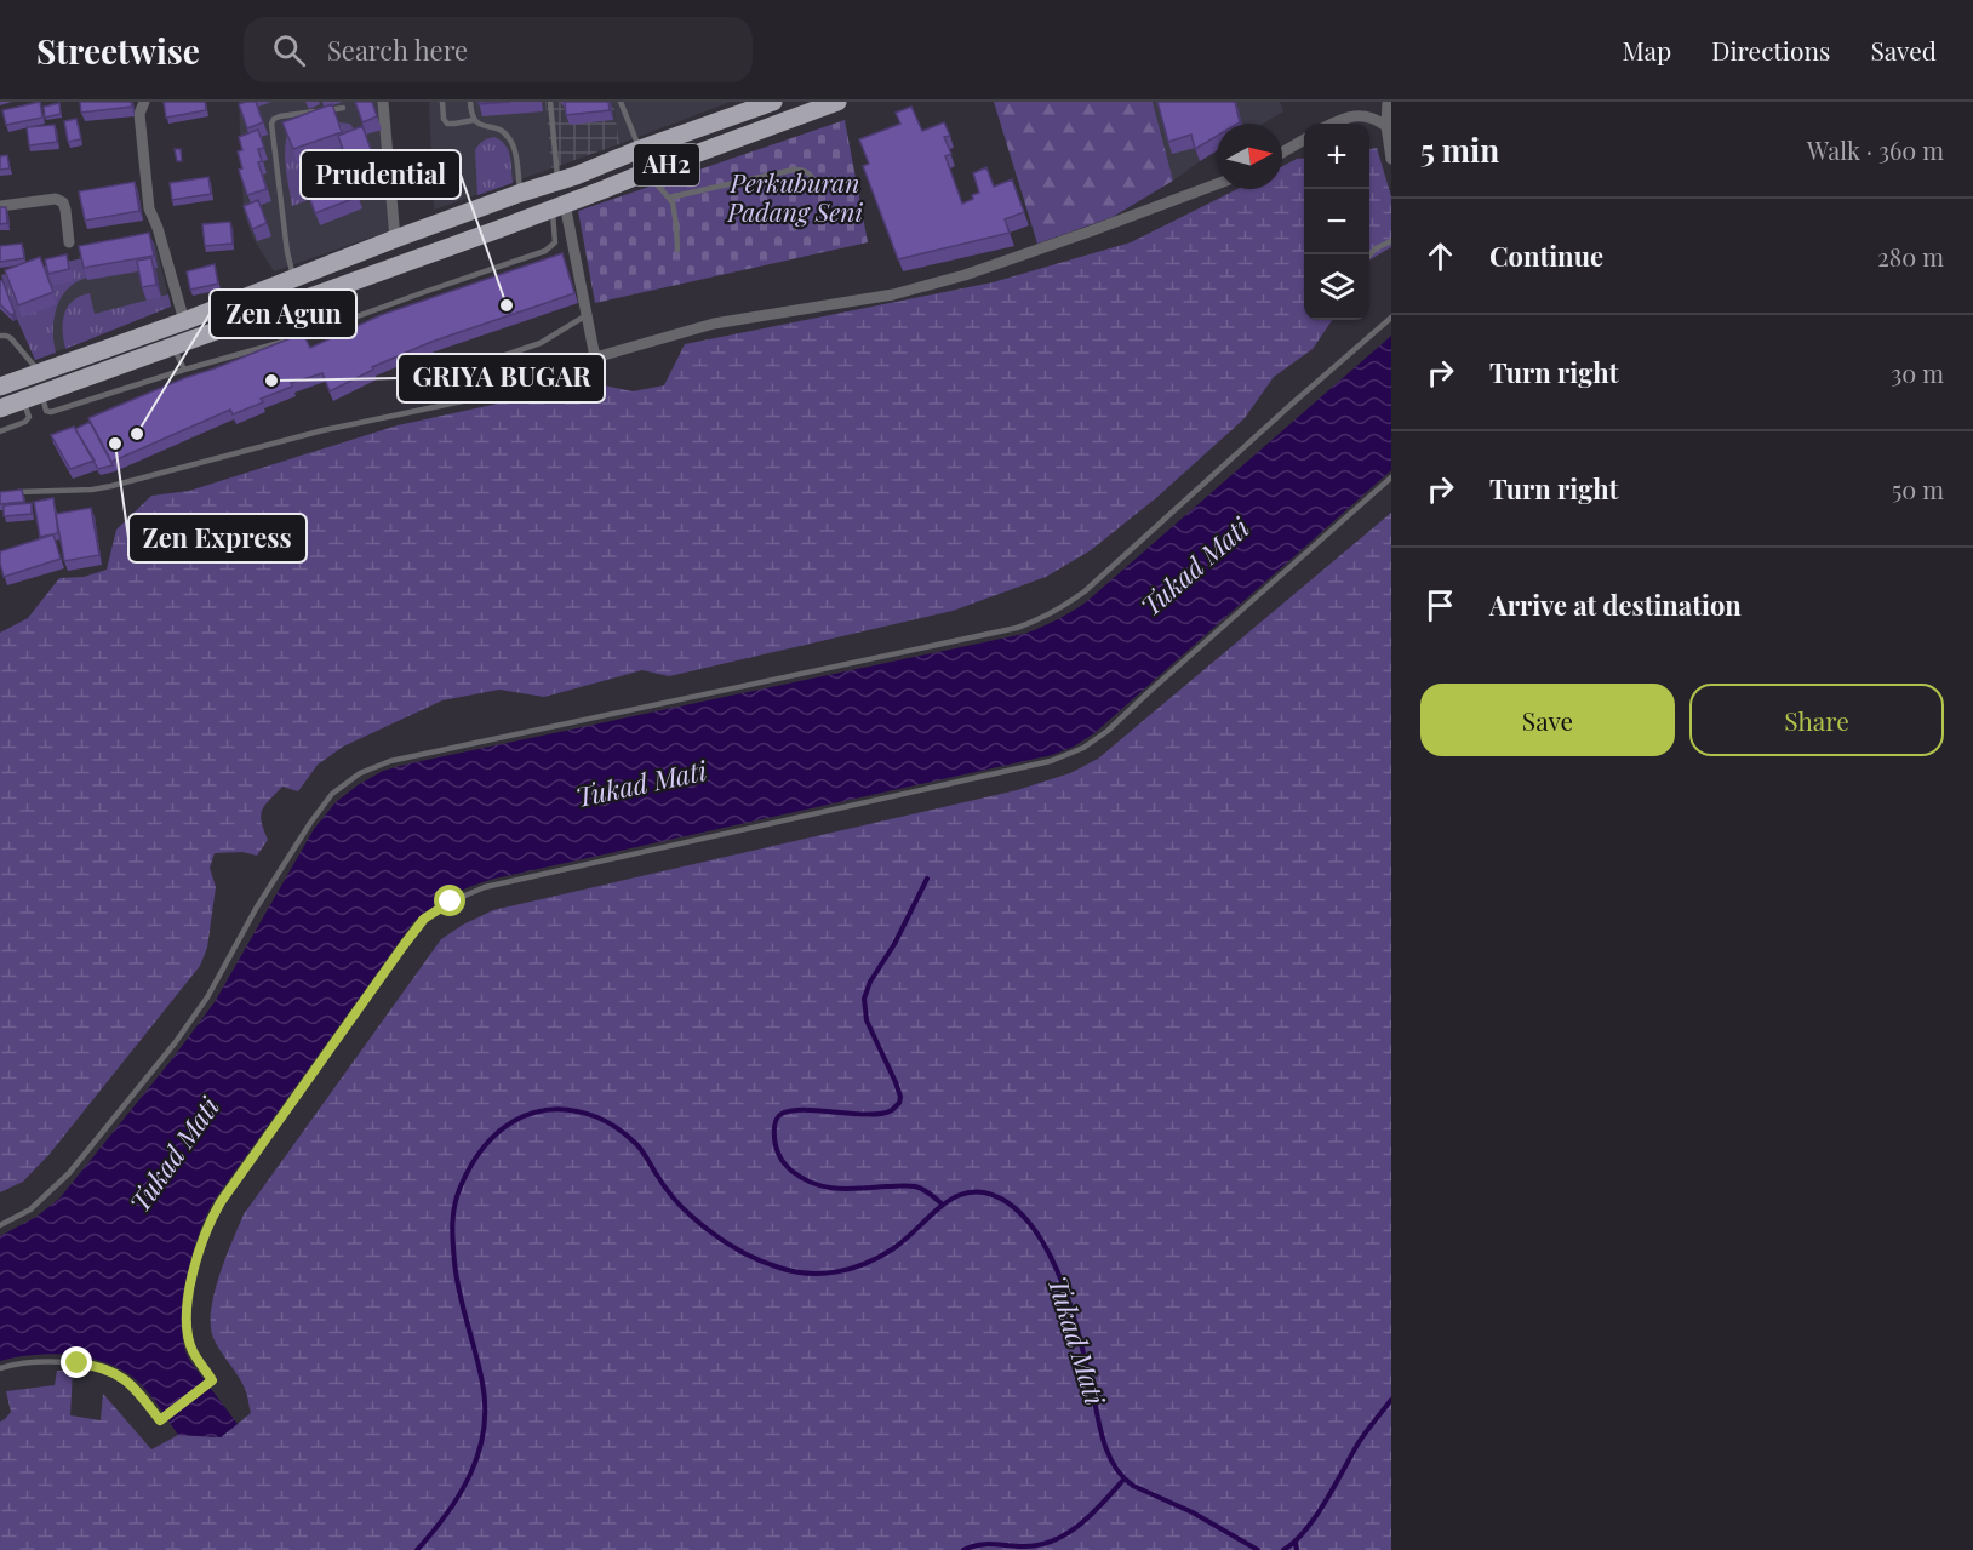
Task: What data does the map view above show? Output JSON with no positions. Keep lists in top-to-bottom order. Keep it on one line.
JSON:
{"streets":{"highway":["AH2"]},"water":["Tukad Mati"],"parks":["Perkuburan Padang Seni"],"places":["Prudential","GRIYA BUGAR","Zen Agun","Zen Express"],"north":"right","page":{"header":"Streetwise","search":"Search here","nav":["Map","Directions","Saved"],"heading":["5 min","Walk · 360 m"],"map_buttons":["+","−"],"list":[["Continue","280 m"],["Turn right","30 m"],["Turn right","50 m"],"Arrive at destination"],"buttons":["Save","Share"]}}
